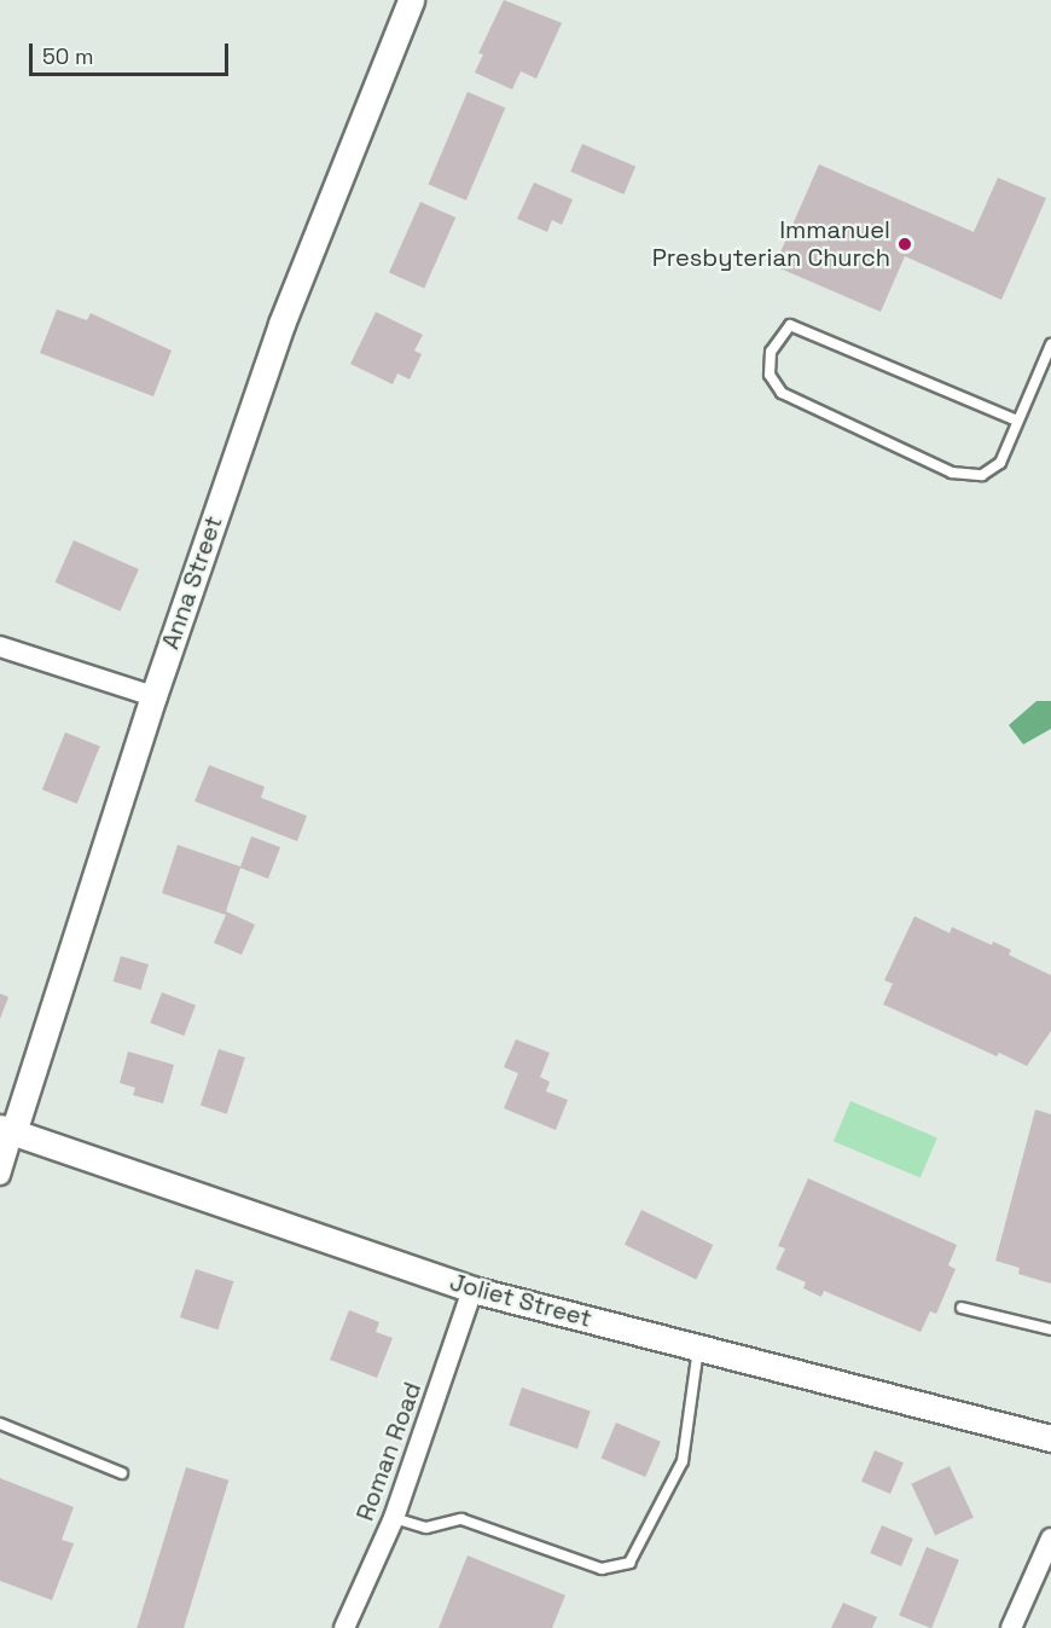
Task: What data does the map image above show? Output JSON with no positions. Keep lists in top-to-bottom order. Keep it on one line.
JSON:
{"streets":{"street":["Anna Street","Joliet Street","Roman Road"]},"crossings":[["Anna Street","Joliet Street"],["Joliet Street","Roman Road"]],"places":["Immanuel Presbyterian Church"],"scale_bar":"50 m"}
